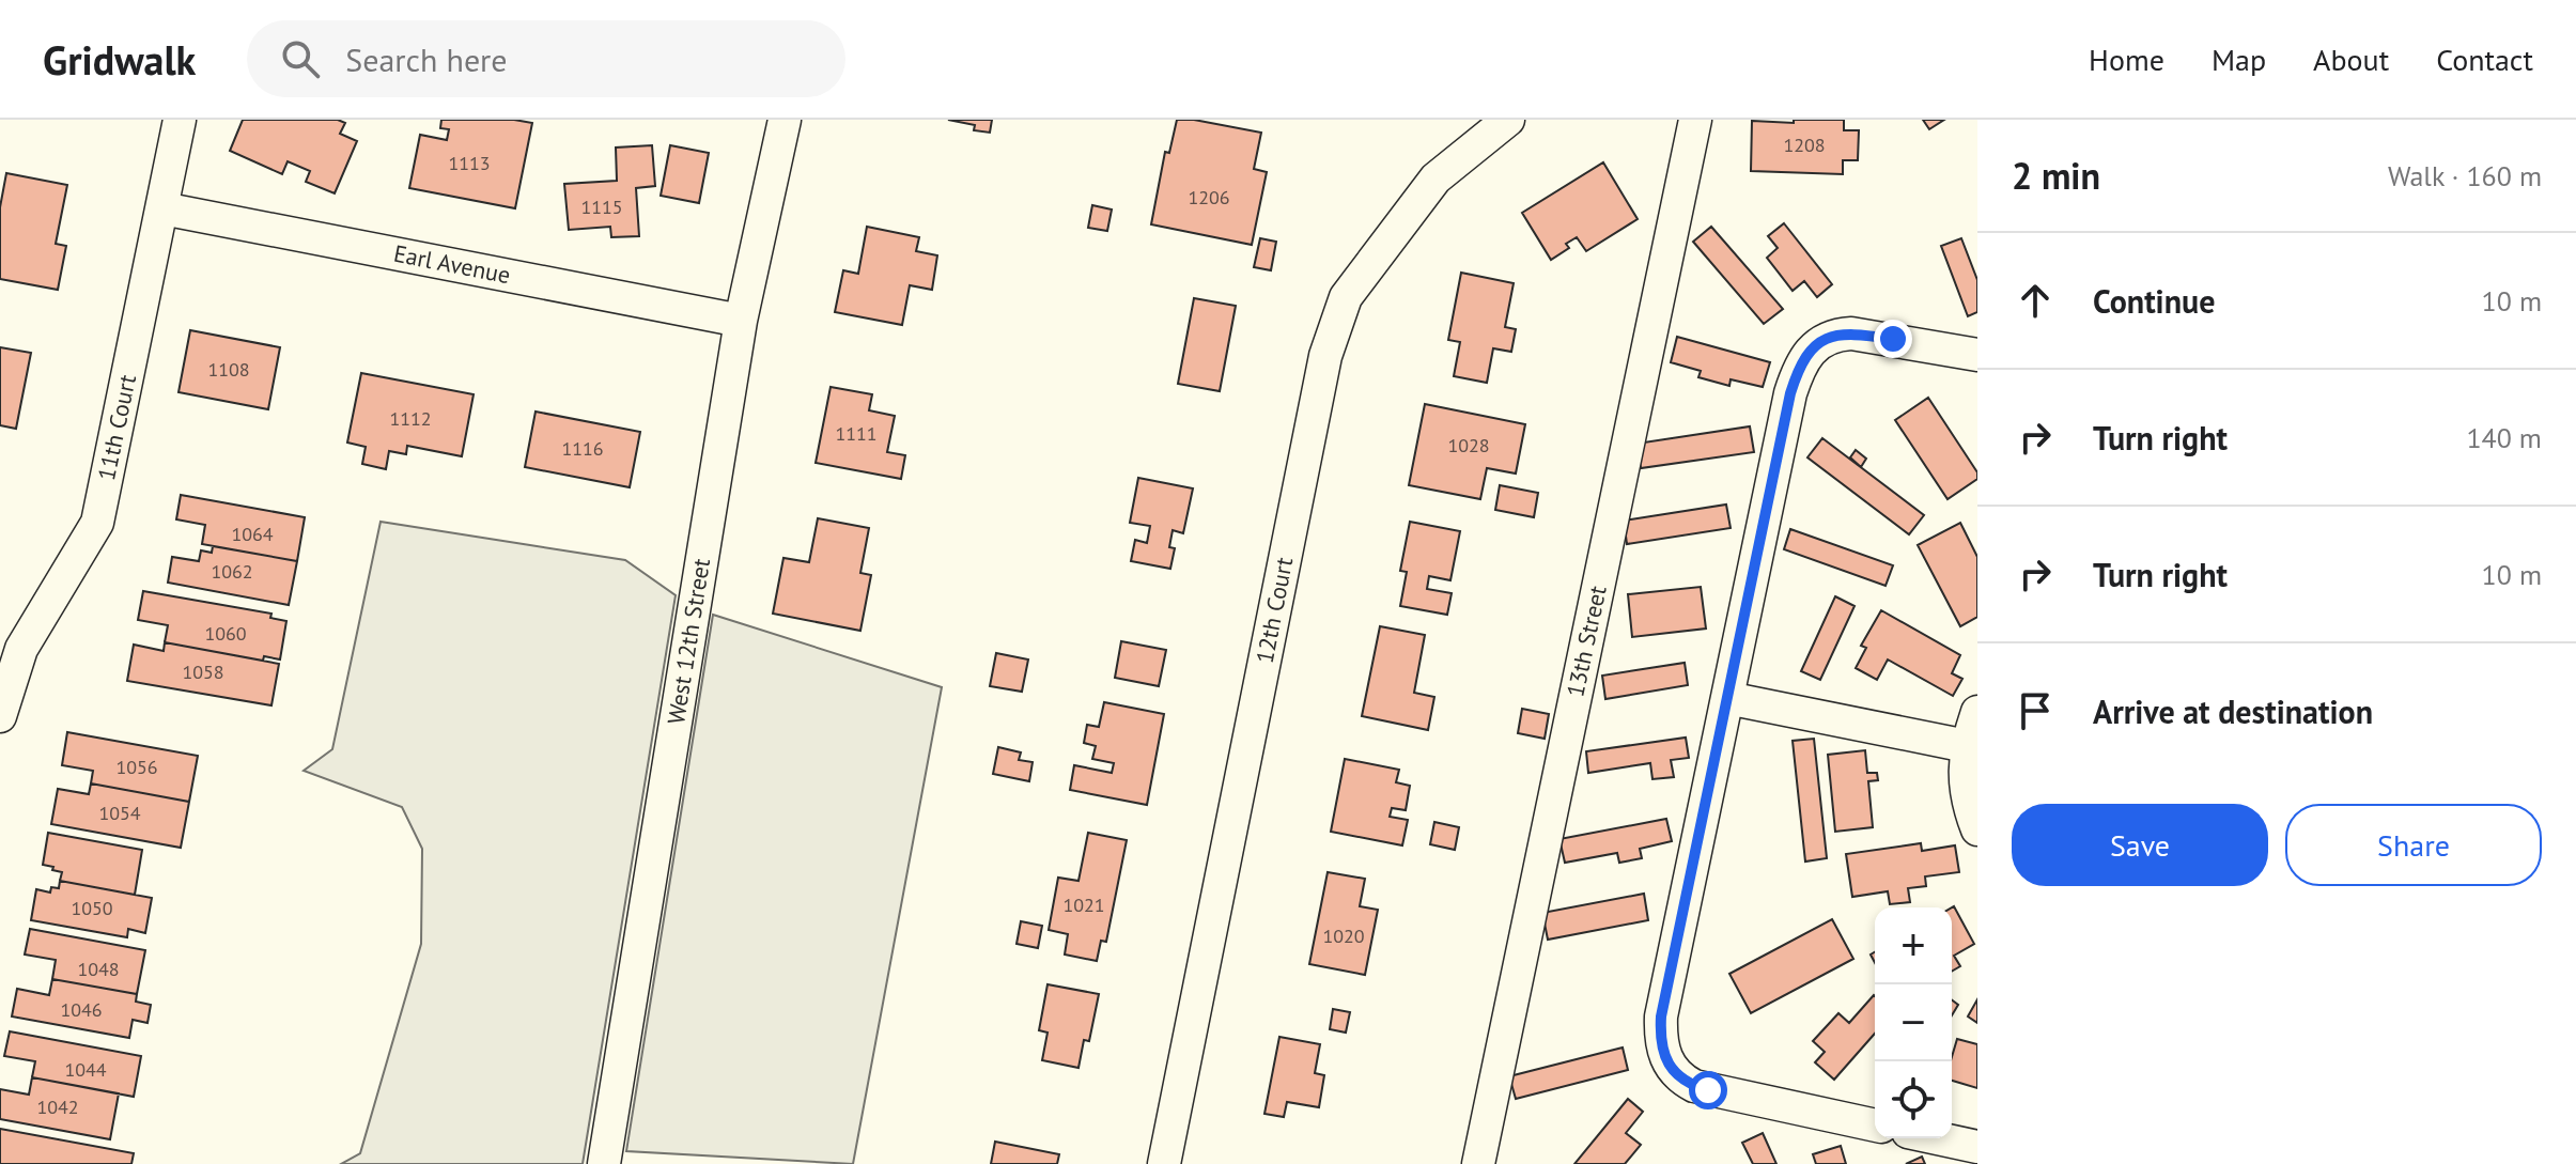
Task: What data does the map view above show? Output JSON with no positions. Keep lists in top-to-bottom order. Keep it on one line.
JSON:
{"streets":{"street":["Earl Avenue","11th Court","12th Court","West 12th Street","13th Street"]},"crossings":[["Earl Avenue","11th Court"],["Earl Avenue","West 12th Street"]],"house_numbers":["1208","1113","1206","1115","1108","1112","1111","1028","1116","1064","1062","1060","1058","1056","1054","1021","1050","1020","1048","1046","1044","1042"],"page":{"header":"Gridwalk","search":"Search here","nav":["Home","Map","About","Contact"],"heading":["2 min","Walk · 160 m"],"list":[["Continue","10 m"],["Turn right","140 m"],["Turn right","10 m"],"Arrive at destination"],"buttons":["Save","Share"],"map_buttons":["+","−"]}}
